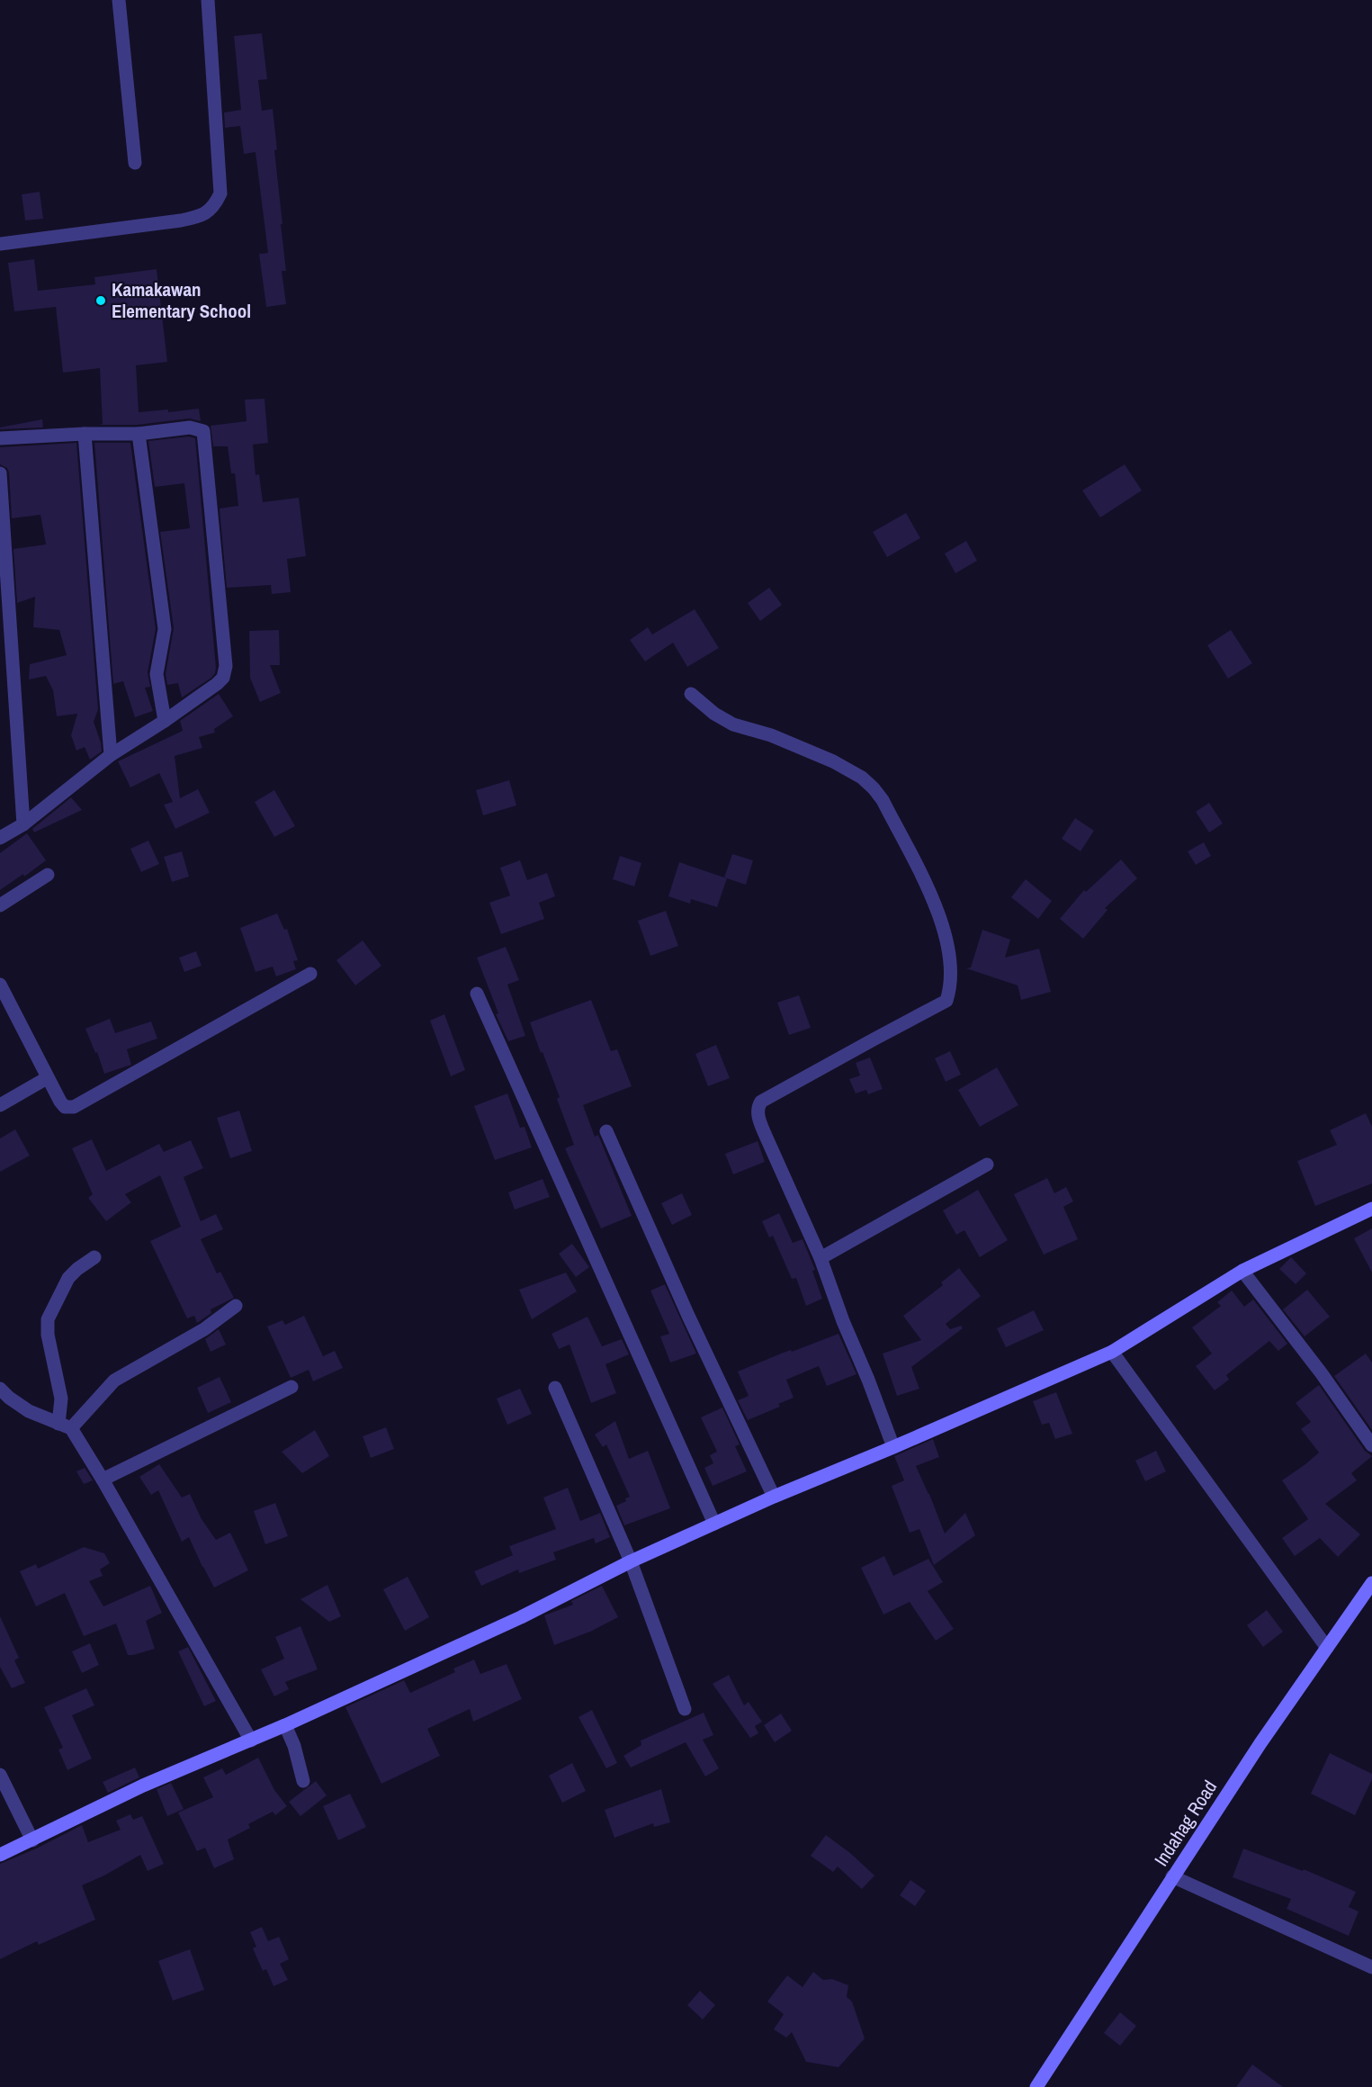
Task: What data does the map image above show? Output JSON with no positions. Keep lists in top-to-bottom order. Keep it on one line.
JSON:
{"streets":{"main road":["Indahag Road"]},"places":["Kamakawan Elementary School"]}
